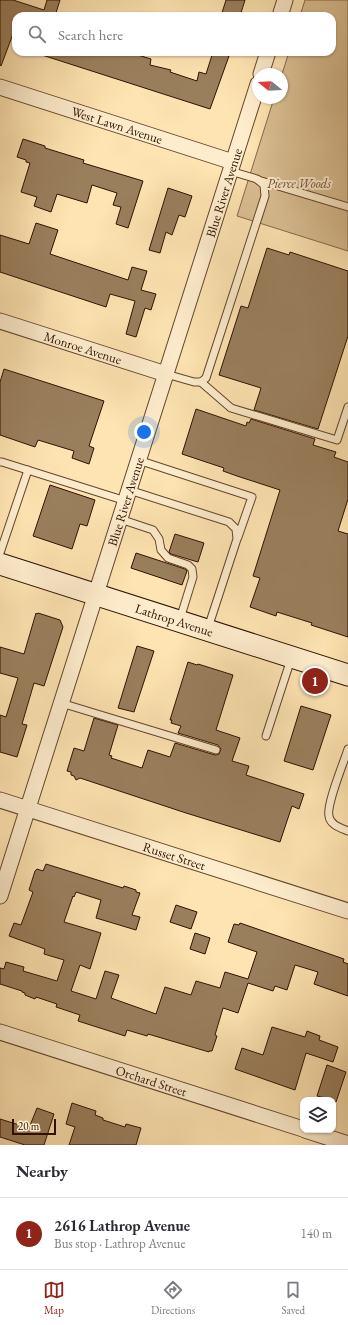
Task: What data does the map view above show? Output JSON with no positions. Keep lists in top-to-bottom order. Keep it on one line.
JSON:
{"streets":{"street":["West Lawn Avenue","Blue River Avenue","Monroe Avenue","Lathrop Avenue","Russet Street","Orchard Street"]},"crossings":[["West Lawn Avenue","Blue River Avenue"],["Blue River Avenue","Monroe Avenue"],["Blue River Avenue","Lathrop Avenue"],["Blue River Avenue","Russet Street"]],"parks":["Pierce Woods"],"scale_bar":"20 m","north":"left","page":{"search":"Search here","pins":"1","scale":"20 m","heading":"Nearby","list":[{"mark":"1","name":"2616 Lathrop Avenue","note":"Bus stop · Lathrop Avenue","value":"140 m"}],"nav":["Map","Directions","Saved"]}}
